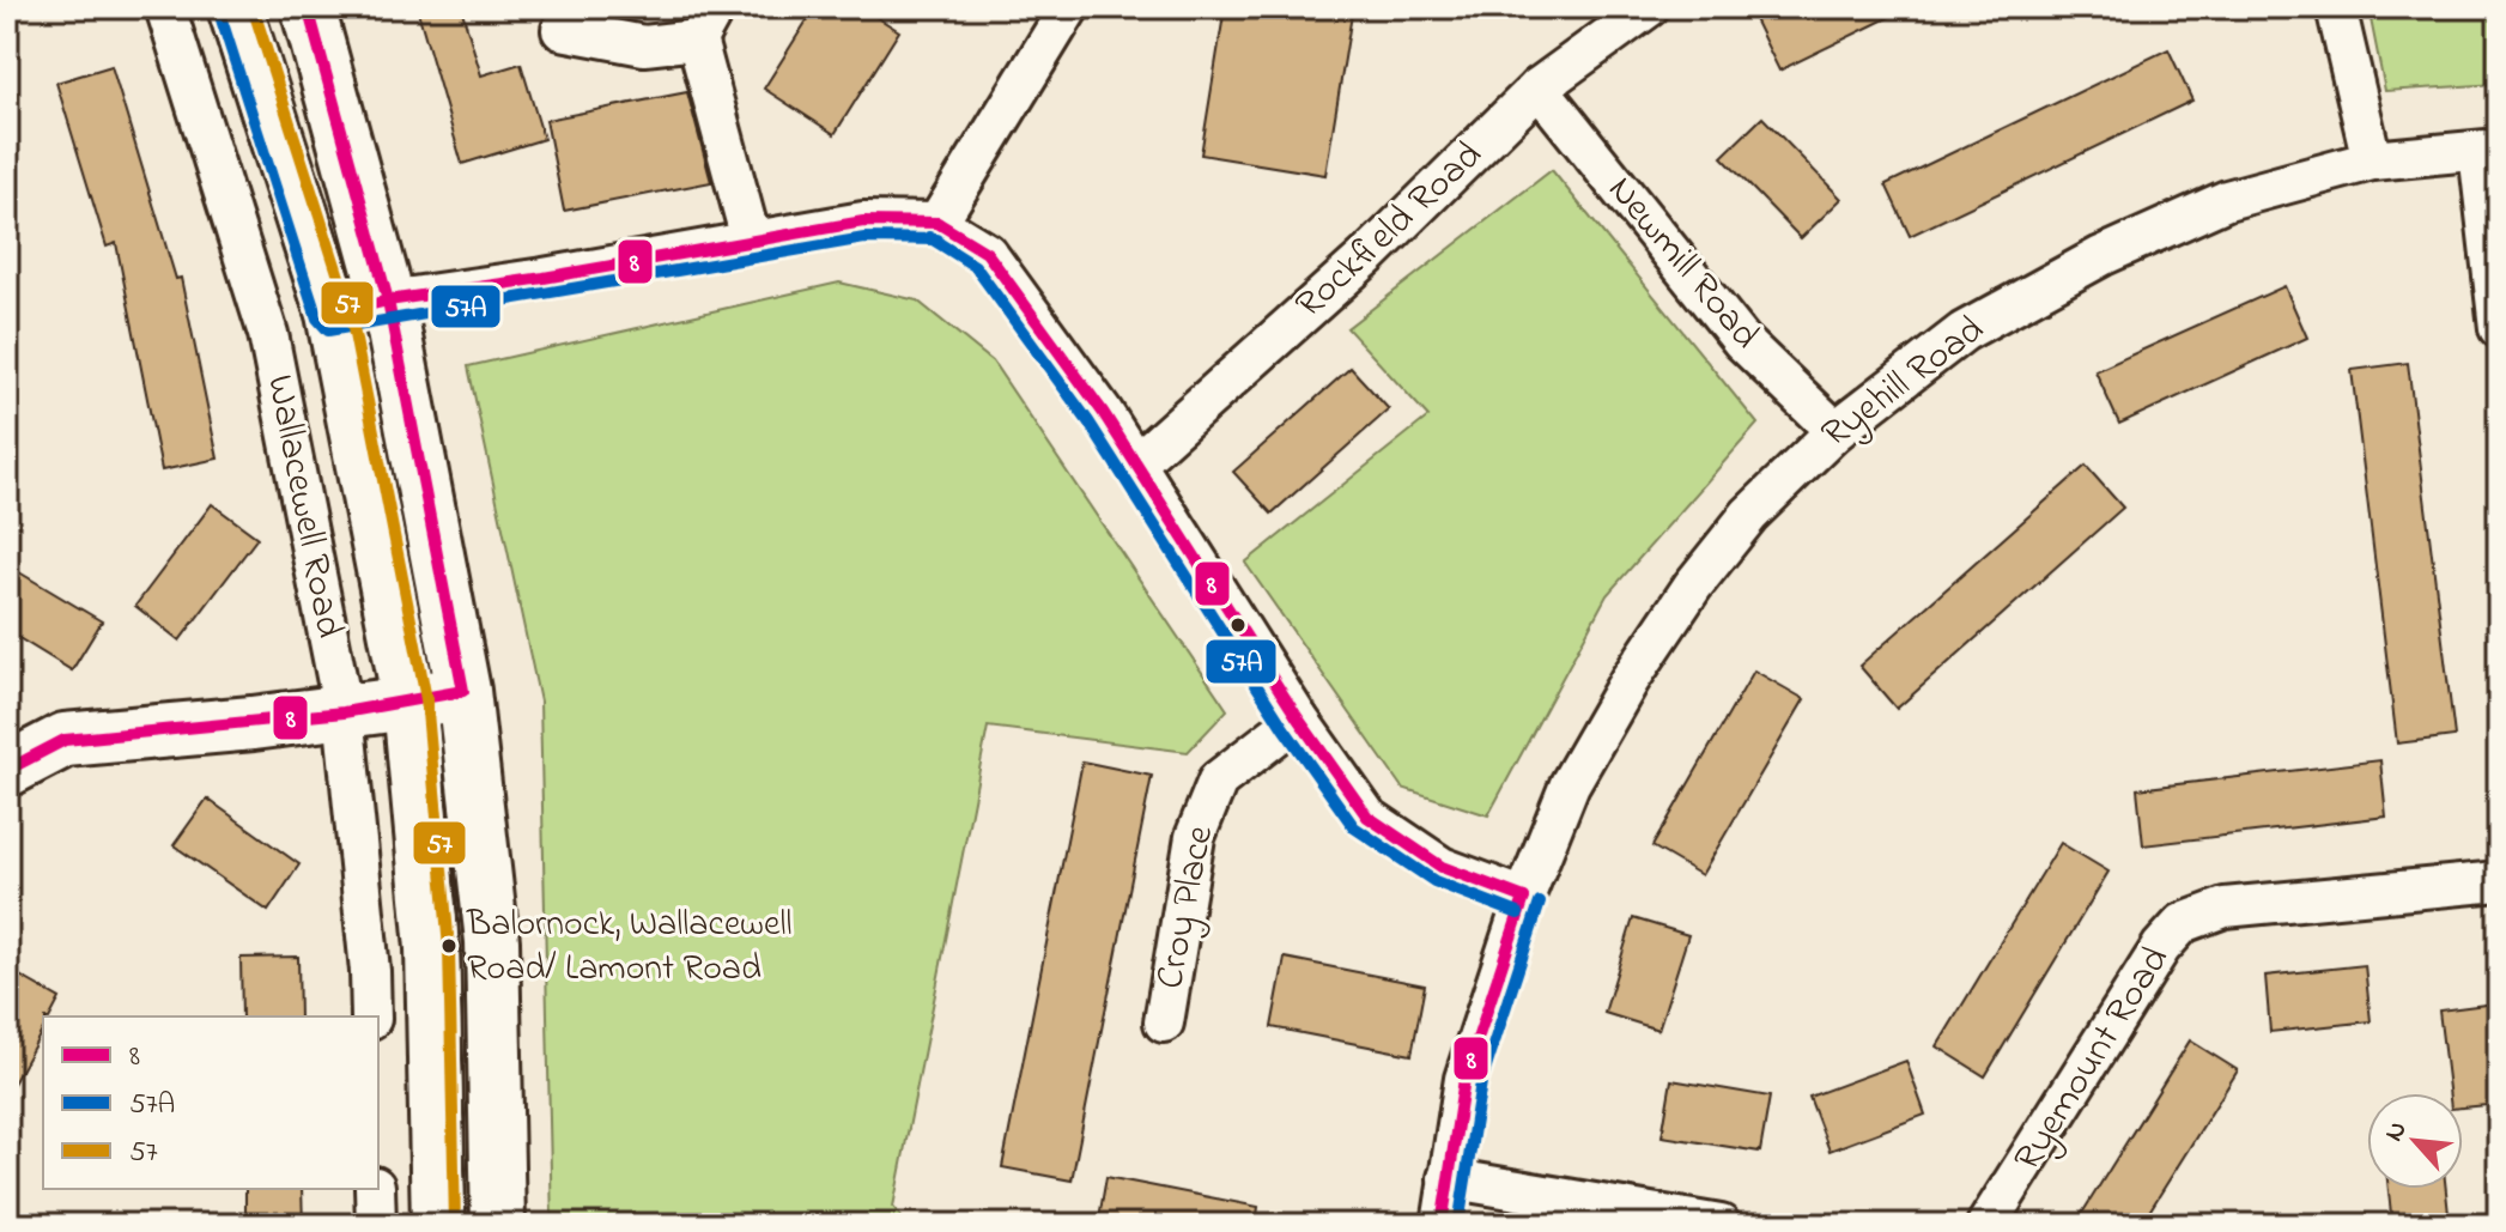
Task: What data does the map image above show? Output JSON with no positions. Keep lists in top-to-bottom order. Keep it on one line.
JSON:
{"streets":{"street":["Rockfield Road","Newmill Road","Ryehill Road","Wallacewell Road","Croy Place","Ryemount Road"]},"crossings":[["Rockfield Road","Newmill Road"],["Newmill Road","Ryehill Road"]],"places":["Balornock, Wallacewell Road/ Lamont Road"],"lines":["transit line 8","transit line 57","transit line 57A"],"legend":["8","57A","57"],"north":"top left"}
